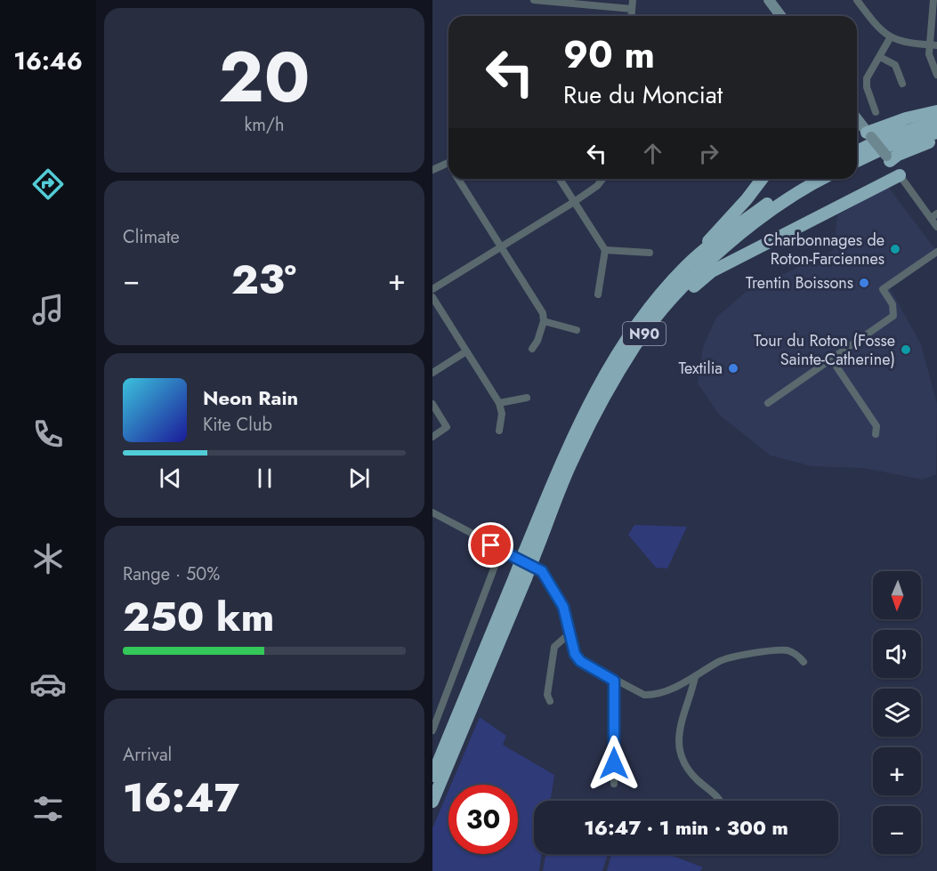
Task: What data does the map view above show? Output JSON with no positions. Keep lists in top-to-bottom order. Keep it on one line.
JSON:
{"streets":{"highway":["N90"]},"places":["Charbonnages de Roton-Farciennes","Trentin Boissons","Tour du Roton (Fosse Sainte-Catherine)","Textilia"],"north":"bottom","page":{"tabs":"16:46","tile":[["20","km/h"],"Climate",["Range · 50%","250 km"],["Arrival","16:47"]],"turn":["90 m","Rue du Monciat"],"heat":["−","23°","+"],"song":["Neon Rain","Kite Club"],"map_buttons":["+","−"],"limit":"30","trip":"16:47 · 1 min · 300 m"}}
